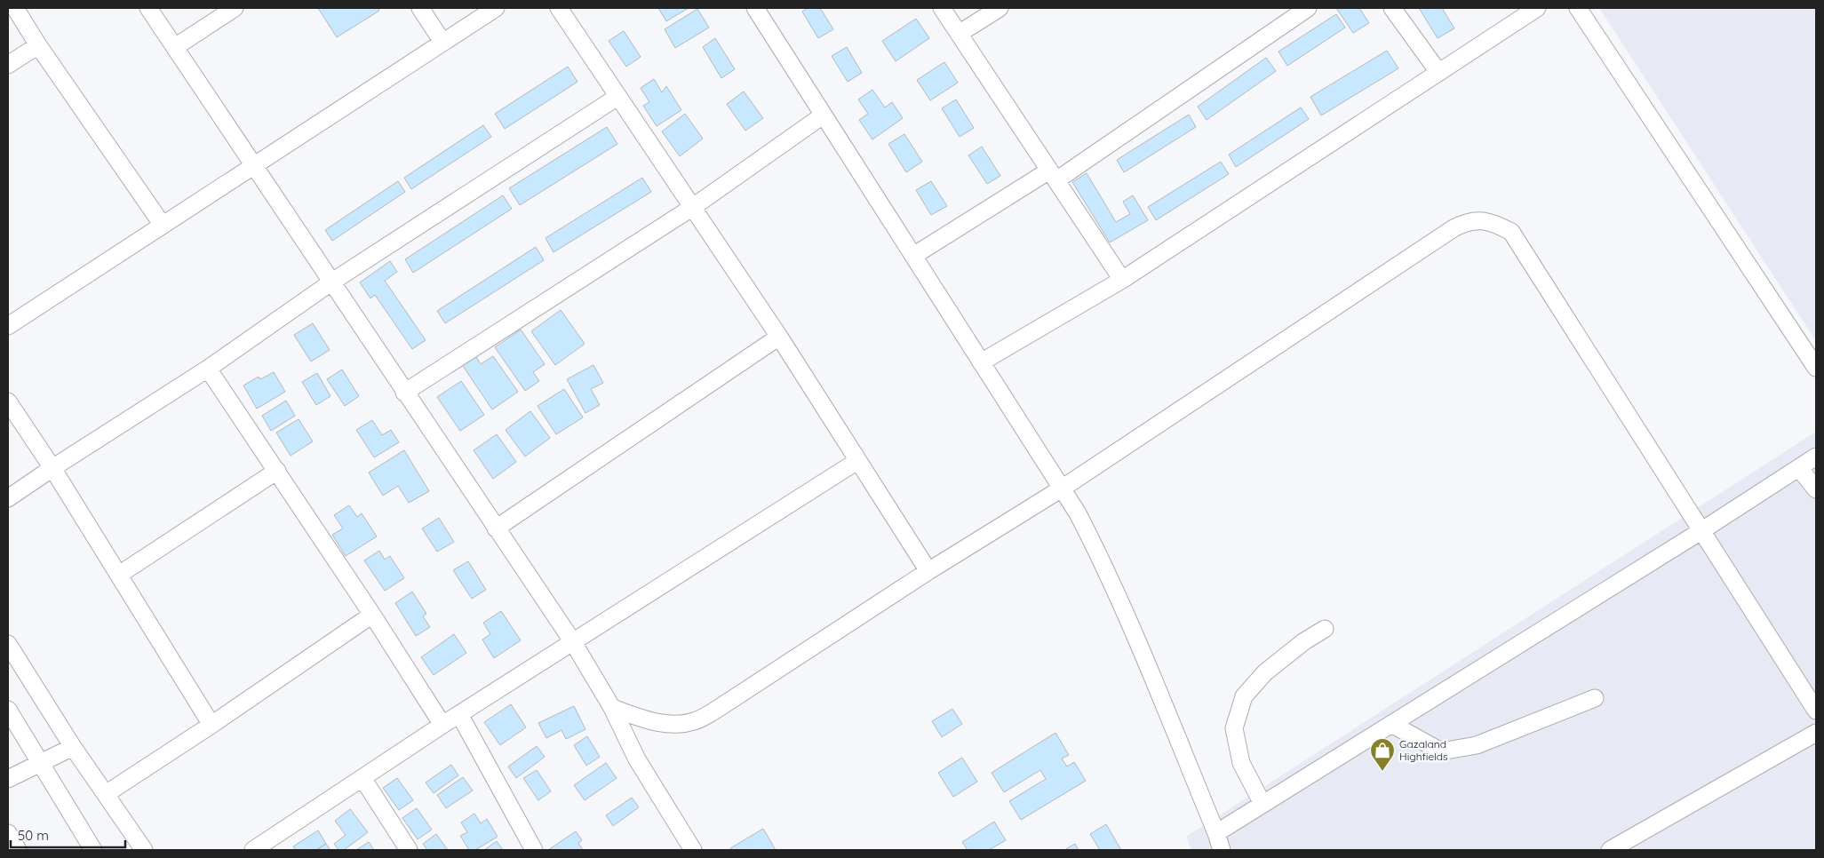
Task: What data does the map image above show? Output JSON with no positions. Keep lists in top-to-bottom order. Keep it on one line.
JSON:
{"places":{"shop":["Gazaland Highfields"]},"scale_bar":"50 m"}
